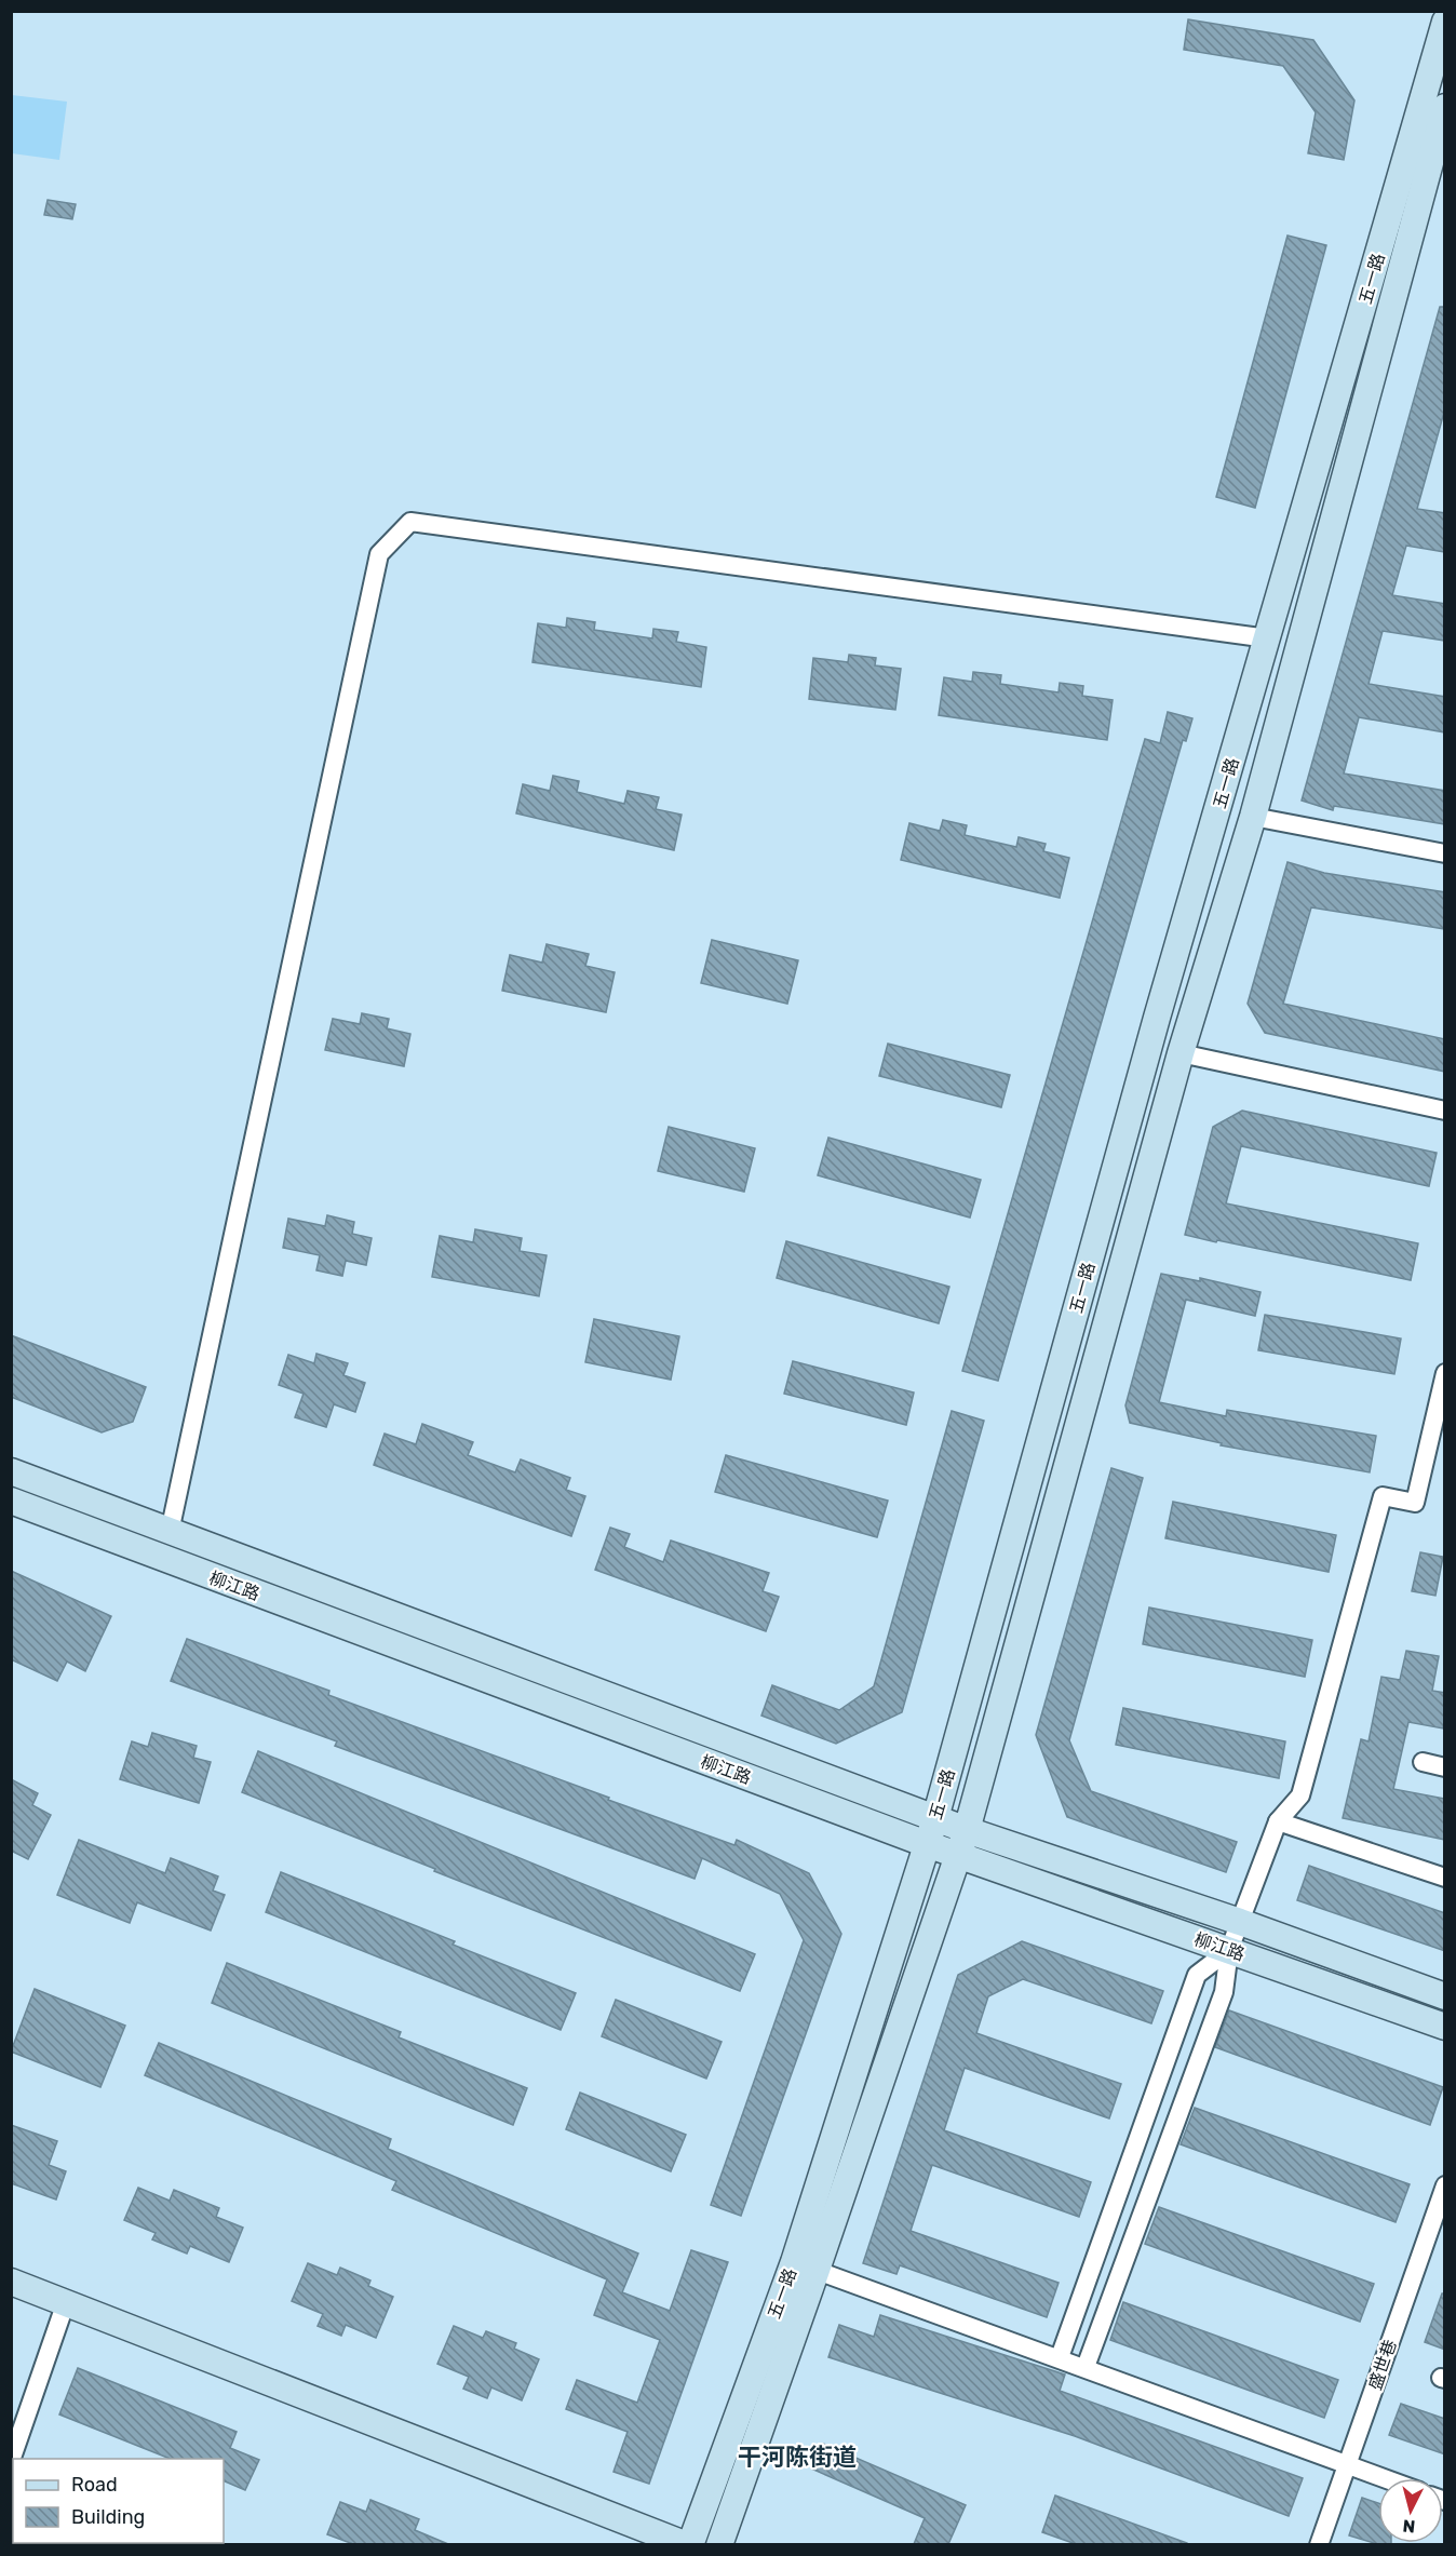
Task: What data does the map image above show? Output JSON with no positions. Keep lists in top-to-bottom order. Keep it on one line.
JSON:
{"streets":{"street":["五一路","柳江路","盛世巷"]},"crossings":[["五一路","柳江路"]],"districts":["干河陈街道"],"legend":["Road","Building"],"north":"bottom"}
